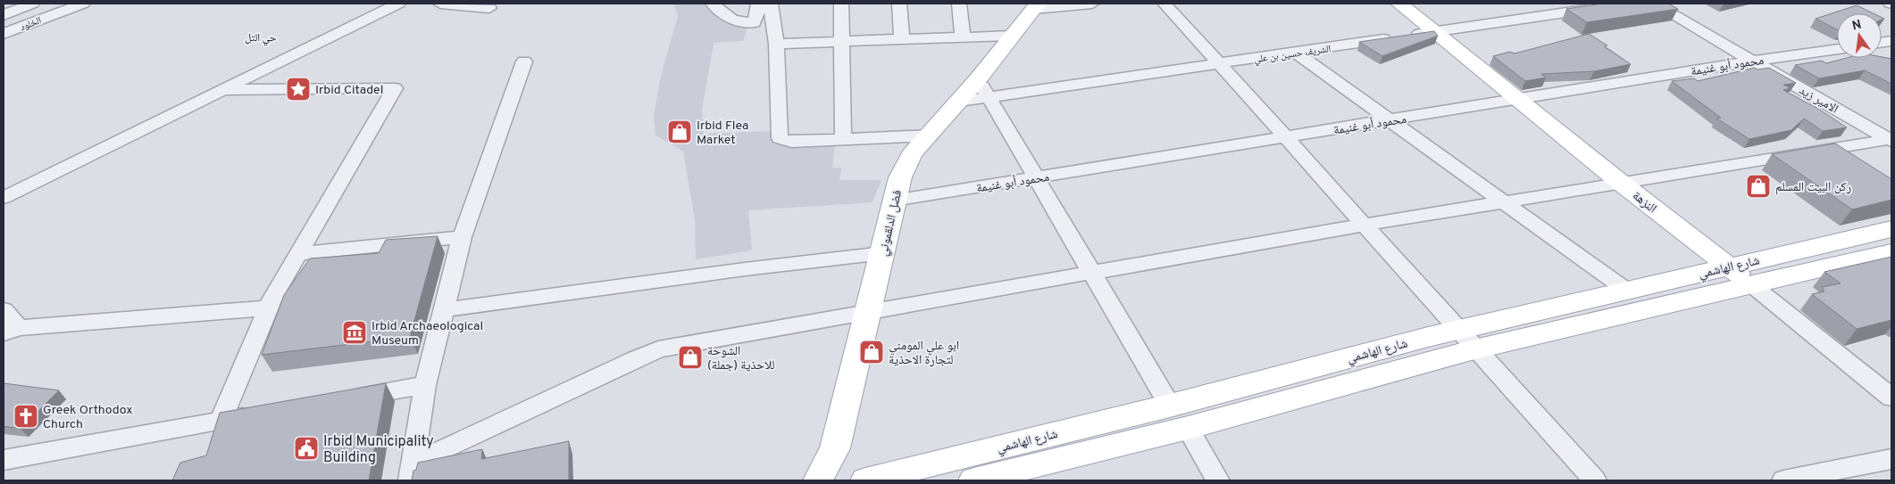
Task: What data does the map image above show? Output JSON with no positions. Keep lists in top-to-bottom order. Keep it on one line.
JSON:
{"streets":{"main road":["النزهة","فضل الدلقموني","شارع الهاشمي"],"street":["الخلود","الشريف حسين بن علي","محمود أبو غنيمة","الامير زيد"]},"crossings":[["الشريف حسين بن علي","النزهة"],["الشريف حسين بن علي","فضل الدلقموني"],["محمود أبو غنيمة","الامير زيد"],["محمود أبو غنيمة","النزهة"],["محمود أبو غنيمة","فضل الدلقموني"],["النزهة","شارع الهاشمي"]],"districts":["حي التل"],"places":{"place":["Irbid Citadel"],"shop":["Irbid Flea Market","ركن البيت المسلم","ابو علي المومني لتجارة الاحذية","الشوحة للاحذية (جملة)"],"museum":["Irbid Archaeological Museum"],"church":["Greek Orthodox Church"],"public building":["Irbid Municipality Building"]},"north":"top"}
